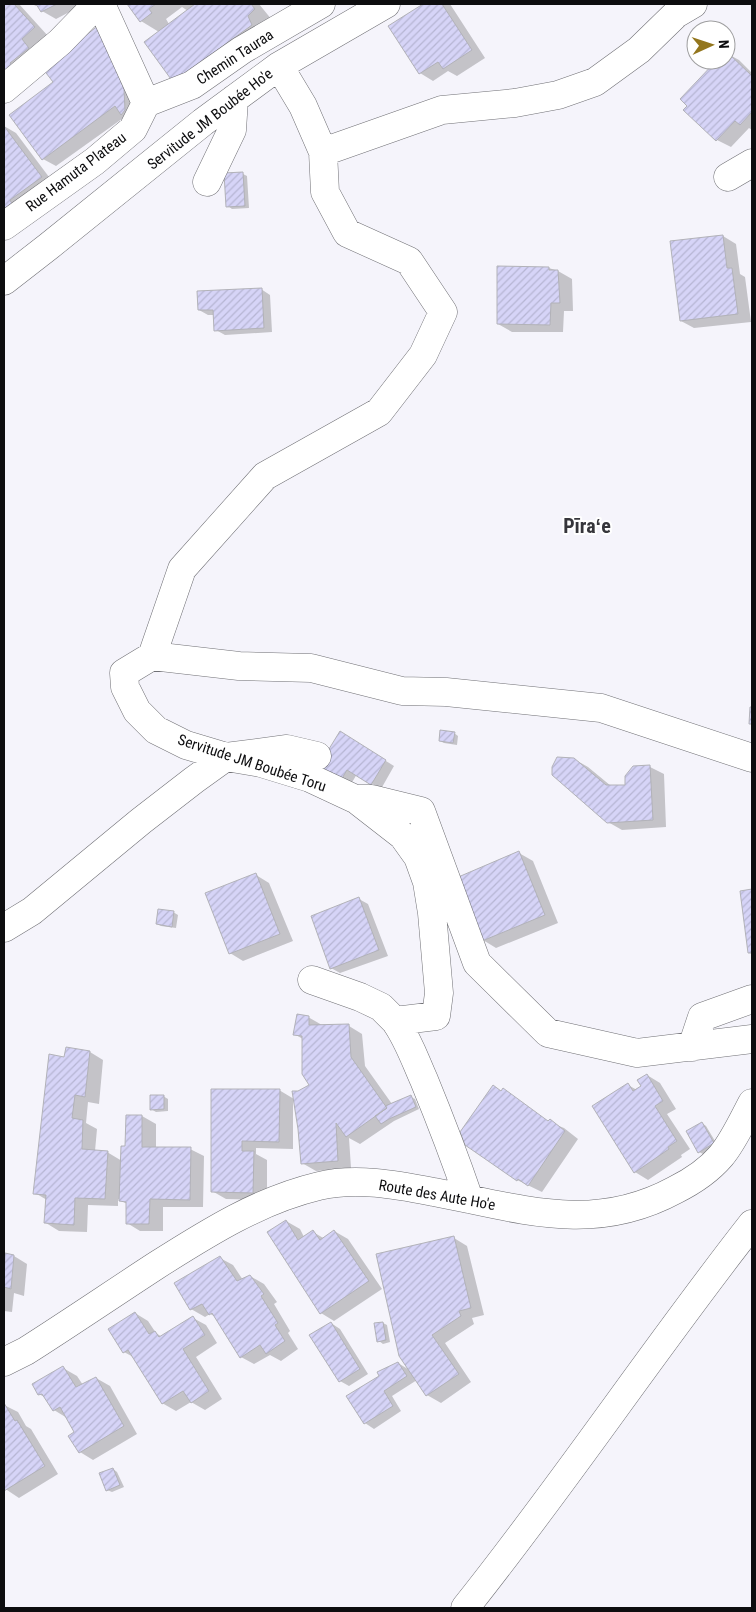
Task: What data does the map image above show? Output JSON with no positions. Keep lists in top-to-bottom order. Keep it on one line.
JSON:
{"streets":{"street":["Chemin Tauraa","Servitude JM Boubée Ho'e","Rue Hamuta Plateau","Servitude JM Boubée Toru","Route des Aute Ho'e"]},"crossings":[["Chemin Tauraa","Rue Hamuta Plateau"]],"districts":["Pīraʻe"],"north":"right"}
